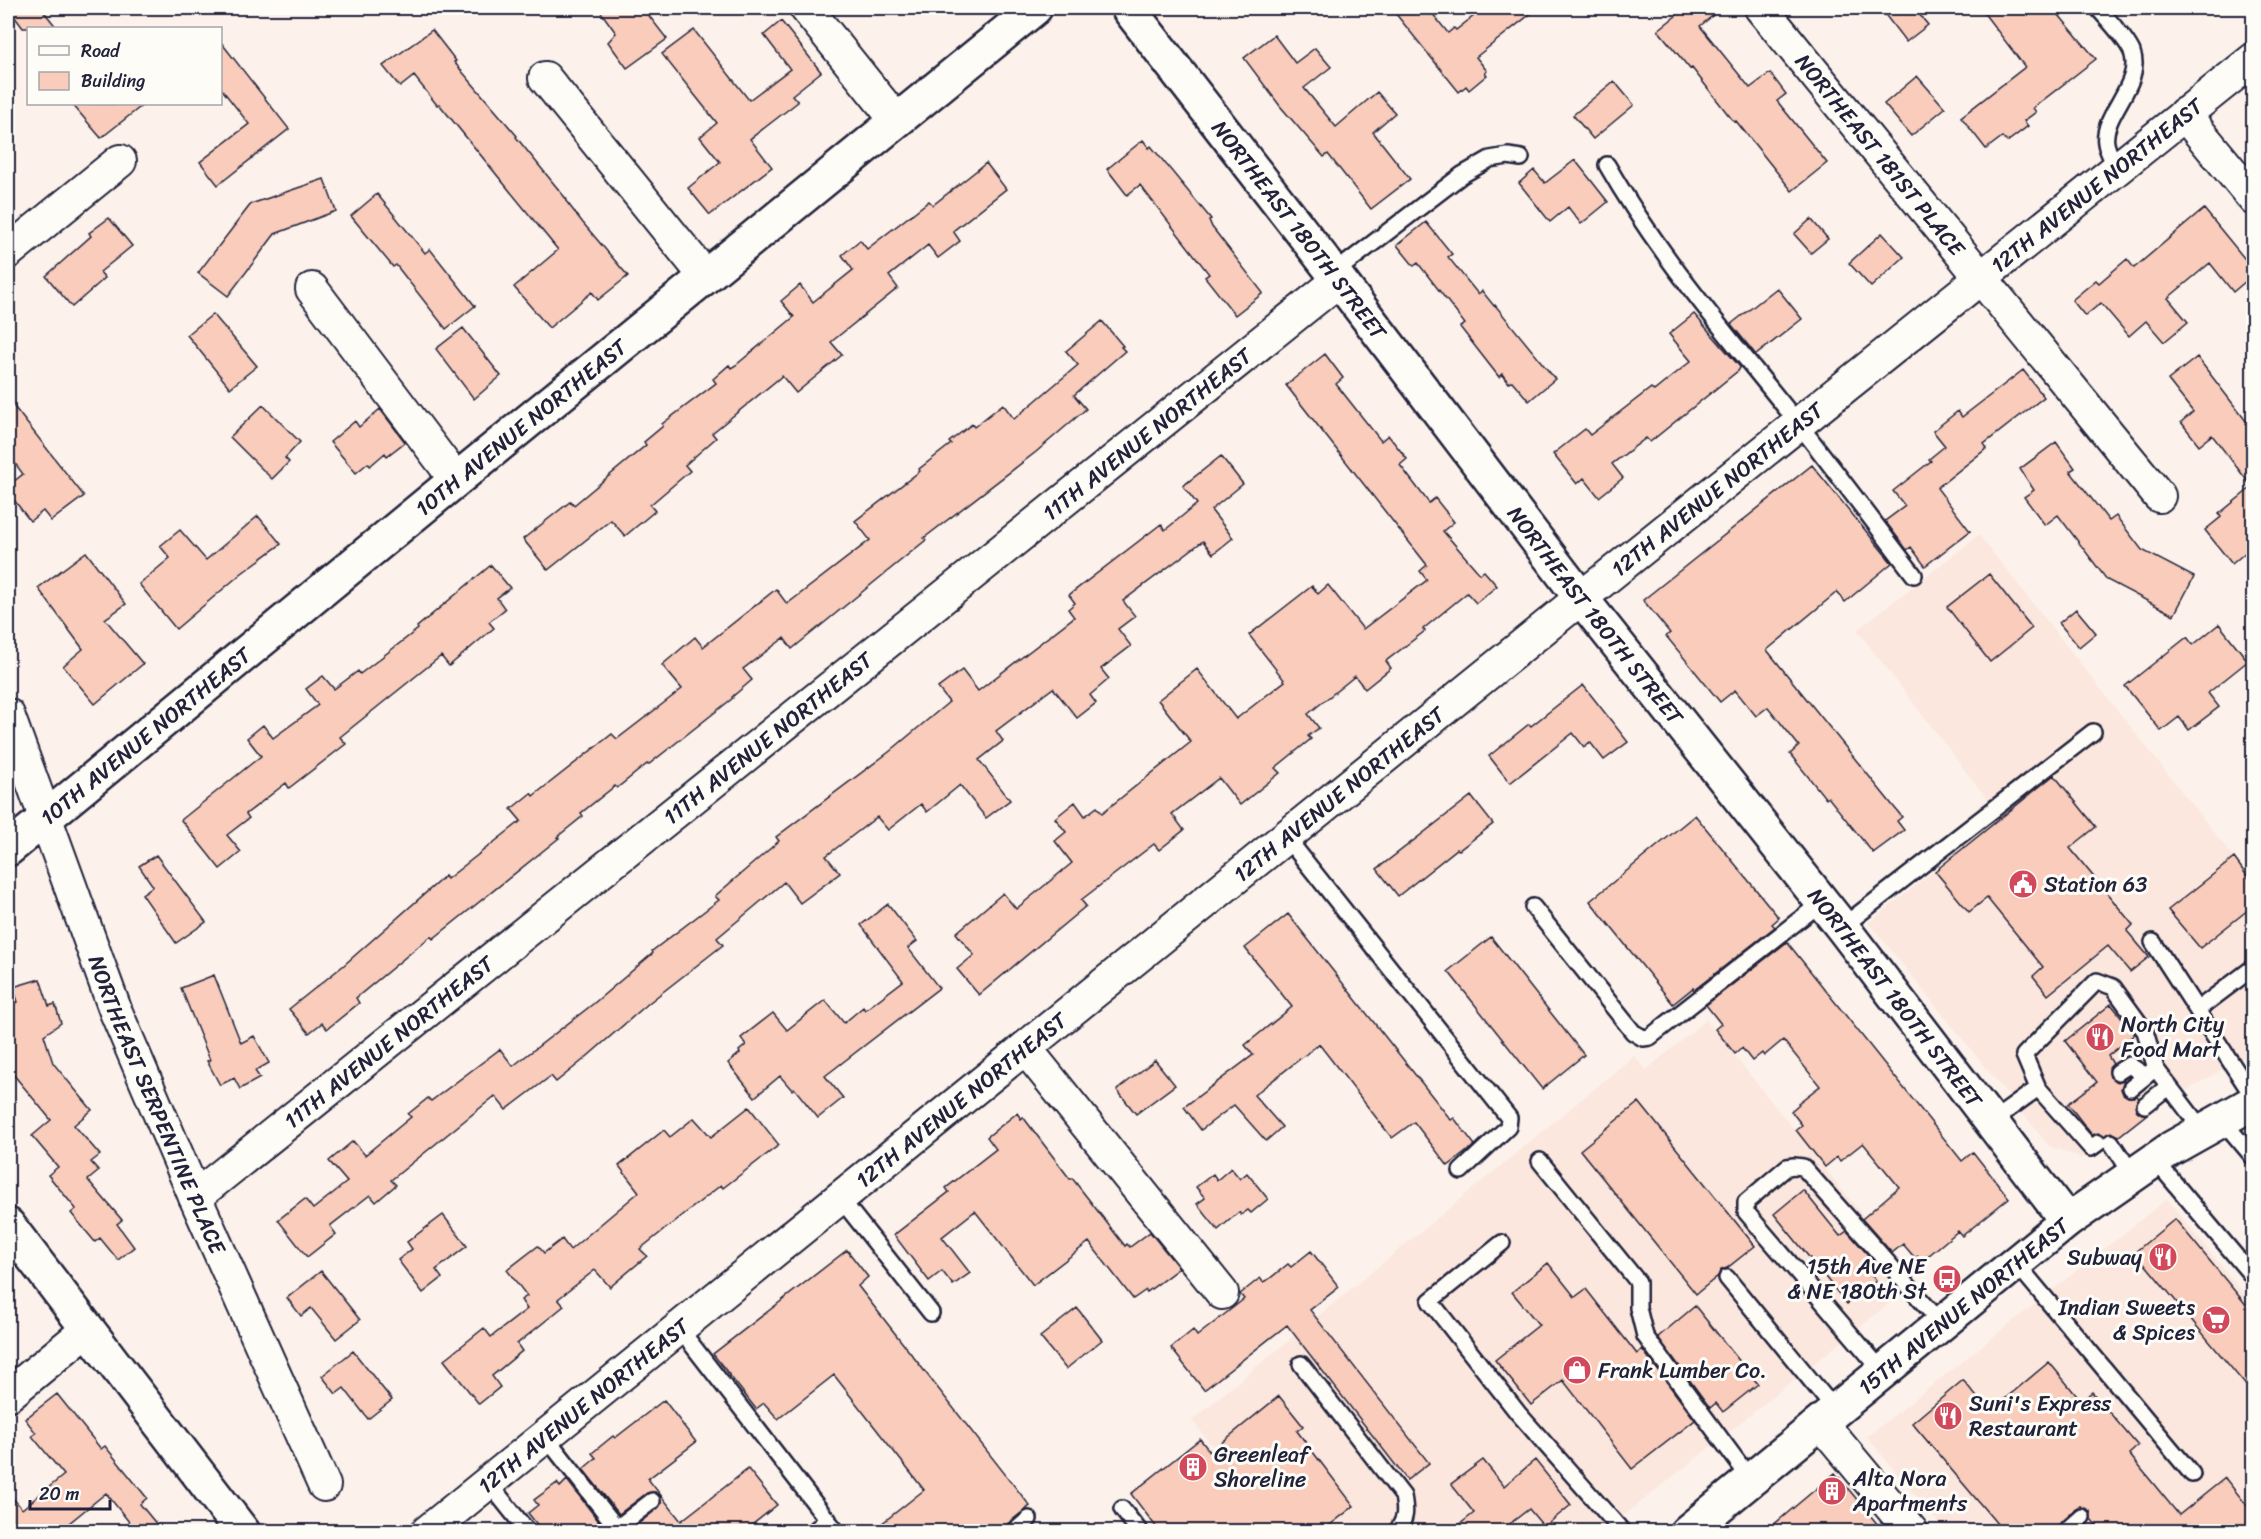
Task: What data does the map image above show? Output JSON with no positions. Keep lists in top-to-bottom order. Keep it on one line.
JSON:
{"streets":{"street":["NORTHEAST 181ST PLACE","12TH AVENUE NORTHEAST","NORTHEAST 180TH STREET","10TH AVENUE NORTHEAST","11TH AVENUE NORTHEAST","NORTHEAST SERPENTINE PLACE","15TH AVENUE NORTHEAST"]},"crossings":[["NORTHEAST 181ST PLACE","12TH AVENUE NORTHEAST"],["12TH AVENUE NORTHEAST","NORTHEAST 180TH STREET"],["NORTHEAST 180TH STREET","11TH AVENUE NORTHEAST"],["NORTHEAST 180TH STREET","15TH AVENUE NORTHEAST"],["10TH AVENUE NORTHEAST","NORTHEAST SERPENTINE PLACE"],["11TH AVENUE NORTHEAST","NORTHEAST SERPENTINE PLACE"]],"places":{"public building":["Station 63"],"restaurant":["North City Food Mart","Subway","Suni's Express Restaurant"],"bus stop":["15th Ave NE & NE 180th St"],"supermarket":["Indian Sweets & Spices"],"shop":["Frank Lumber Co."],"building":["Greenleaf Shoreline","Alta Nora Apartments"]},"legend":["Road","Building"],"scale_bar":"20 m"}
